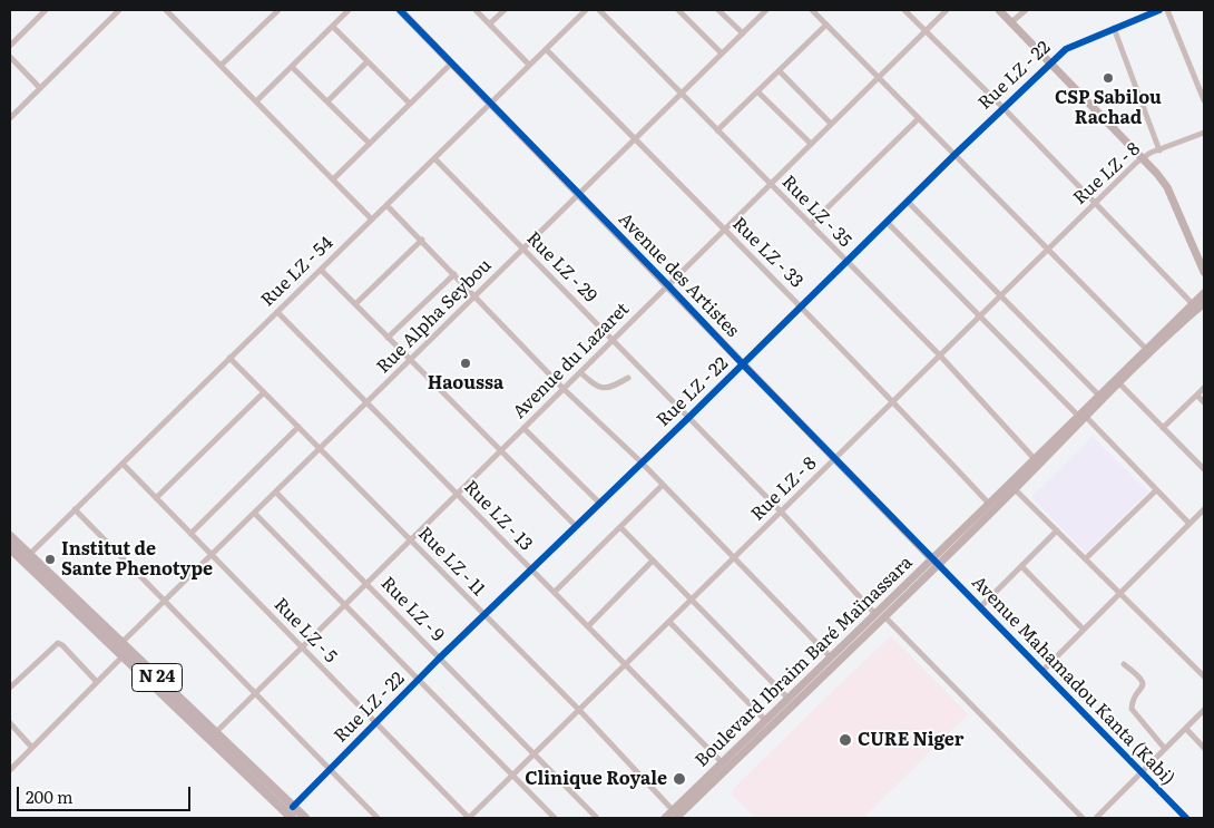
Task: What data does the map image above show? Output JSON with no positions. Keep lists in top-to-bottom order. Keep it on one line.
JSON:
{"streets":{"main road":["Avenue des Artistes","Boulevard Ibraim Baré Maïnassara","N 24"],"street":["Rue LZ - 22","Rue LZ - 8","Rue LZ - 35","Rue LZ - 33","Rue LZ - 29","Rue LZ - 54","Rue Alpha Seybou","Avenue du Lazaret","Rue LZ - 13","Rue LZ - 11","Rue LZ - 9","Rue LZ - 5","Avenue Mahamadou Kanta (Kabi)"]},"crossings":[["Rue LZ - 22","Rue LZ - 35"],["Rue LZ - 22","Rue LZ - 33"],["Rue LZ - 22","Rue LZ - 29"],["Rue LZ - 22","Avenue des Artistes"],["Rue LZ - 22","Rue LZ - 13"],["Rue LZ - 22","Rue LZ - 11"],["Rue LZ - 22","Rue LZ - 9"],["Rue LZ - 22","Rue LZ - 5"],["Rue LZ - 22","N 24"],["Rue LZ - 8","Rue LZ - 35"],["Rue LZ - 8","Rue LZ - 33"],["Rue LZ - 8","Rue LZ - 29"],["Rue LZ - 8","Avenue des Artistes"],["Rue LZ - 8","Rue LZ - 13"],["Rue LZ - 8","Rue LZ - 11"],["Rue LZ - 8","Rue LZ - 9"],["Rue LZ - 8","Rue LZ - 5"],["Rue LZ - 35","Rue Alpha Seybou"],["Rue LZ - 35","Avenue du Lazaret"],["Rue LZ - 35","Boulevard Ibraim Baré Maïnassara"],["Rue LZ - 33","Rue LZ - 54"],["Rue LZ - 33","Rue Alpha Seybou"],["Rue LZ - 33","Avenue du Lazaret"],["Rue LZ - 33","Boulevard Ibraim Baré Maïnassara"],["Rue LZ - 29","Rue LZ - 54"],["Rue LZ - 29","Rue Alpha Seybou"],["Rue LZ - 29","Avenue du Lazaret"],["Rue LZ - 29","Boulevard Ibraim Baré Maïnassara"],["Rue LZ - 54","Avenue des Artistes"],["Rue LZ - 54","Rue LZ - 13"],["Rue LZ - 54","Rue LZ - 11"],["Rue LZ - 54","Rue LZ - 5"],["Rue LZ - 54","N 24"],["Avenue des Artistes","Rue Alpha Seybou"],["Avenue des Artistes","Avenue du Lazaret"],["Avenue des Artistes","Boulevard Ibraim Baré Maïnassara"],["Avenue des Artistes","Avenue Mahamadou Kanta (Kabi)"],["Rue Alpha Seybou","Rue LZ - 13"],["Rue Alpha Seybou","Rue LZ - 11"],["Rue Alpha Seybou","Rue LZ - 9"],["Rue Alpha Seybou","Rue LZ - 5"],["Rue Alpha Seybou","N 24"],["Avenue du Lazaret","Rue LZ - 13"],["Avenue du Lazaret","Rue LZ - 11"],["Avenue du Lazaret","Rue LZ - 9"],["Avenue du Lazaret","Rue LZ - 5"],["Avenue du Lazaret","N 24"],["Rue LZ - 13","Boulevard Ibraim Baré Maïnassara"],["Rue LZ - 11","Boulevard Ibraim Baré Maïnassara"],["Boulevard Ibraim Baré Maïnassara","Avenue Mahamadou Kanta (Kabi)"]],"places":["CSP Sabilou Rachad","Haoussa","Institut de Sante Phenotype","CURE Niger","Clinique Royale"],"scale_bar":"200 m"}
